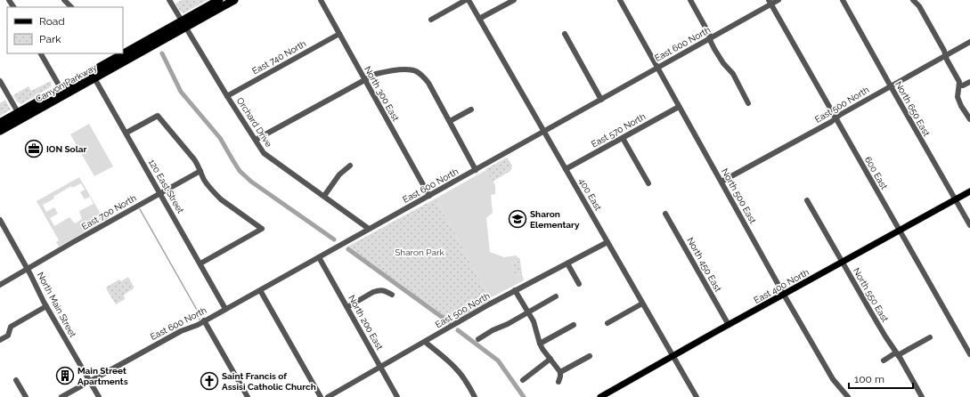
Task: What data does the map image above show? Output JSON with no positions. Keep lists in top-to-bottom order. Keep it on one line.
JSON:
{"streets":{"highway":["Canyon Parkway"],"main road":["East 400 North"],"street":["East 600 North","East 740 North","North 300 East","East 500 North","North 650 East","Orchard Drive","East 570 North","600 East","120 East Street","400 East","North 500 East","East 700 North","North 450 East","North 550 East","North Main Street","North 200 East"]},"crossings":[["East 600 North","North 300 East"],["East 600 North","Orchard Drive"],["East 600 North","600 East"],["East 600 North","120 East Street"],["East 600 North","400 East"],["East 600 North","North 500 East"],["East 600 North","North Main Street"],["East 600 North","North 200 East"],["East 740 North","North 300 East"],["East 740 North","Orchard Drive"],["Canyon Parkway","Orchard Drive"],["Canyon Parkway","120 East Street"],["East 500 North","North 650 East"],["East 500 North","600 East"],["East 500 North","400 East"],["East 500 North","North 500 East"],["East 500 North","North 200 East"],["North 650 East","East 400 North"],["East 570 North","400 East"],["East 570 North","North 500 East"],["600 East","East 400 North"],["120 East Street","East 700 North"],["400 East","East 400 North"],["North 500 East","East 400 North"],["East 700 North","North Main Street"],["North 450 East","East 400 North"],["East 400 North","North 550 East"]],"parks":["Sharon Park"],"places":{"office":["ION Solar"],"school or university":["Sharon Elementary"],"building":["Main Street Apartments"],"church":["Saint Francis of Assisi Catholic Church"]},"legend":["Road","Park"],"scale_bar":"100 m"}
